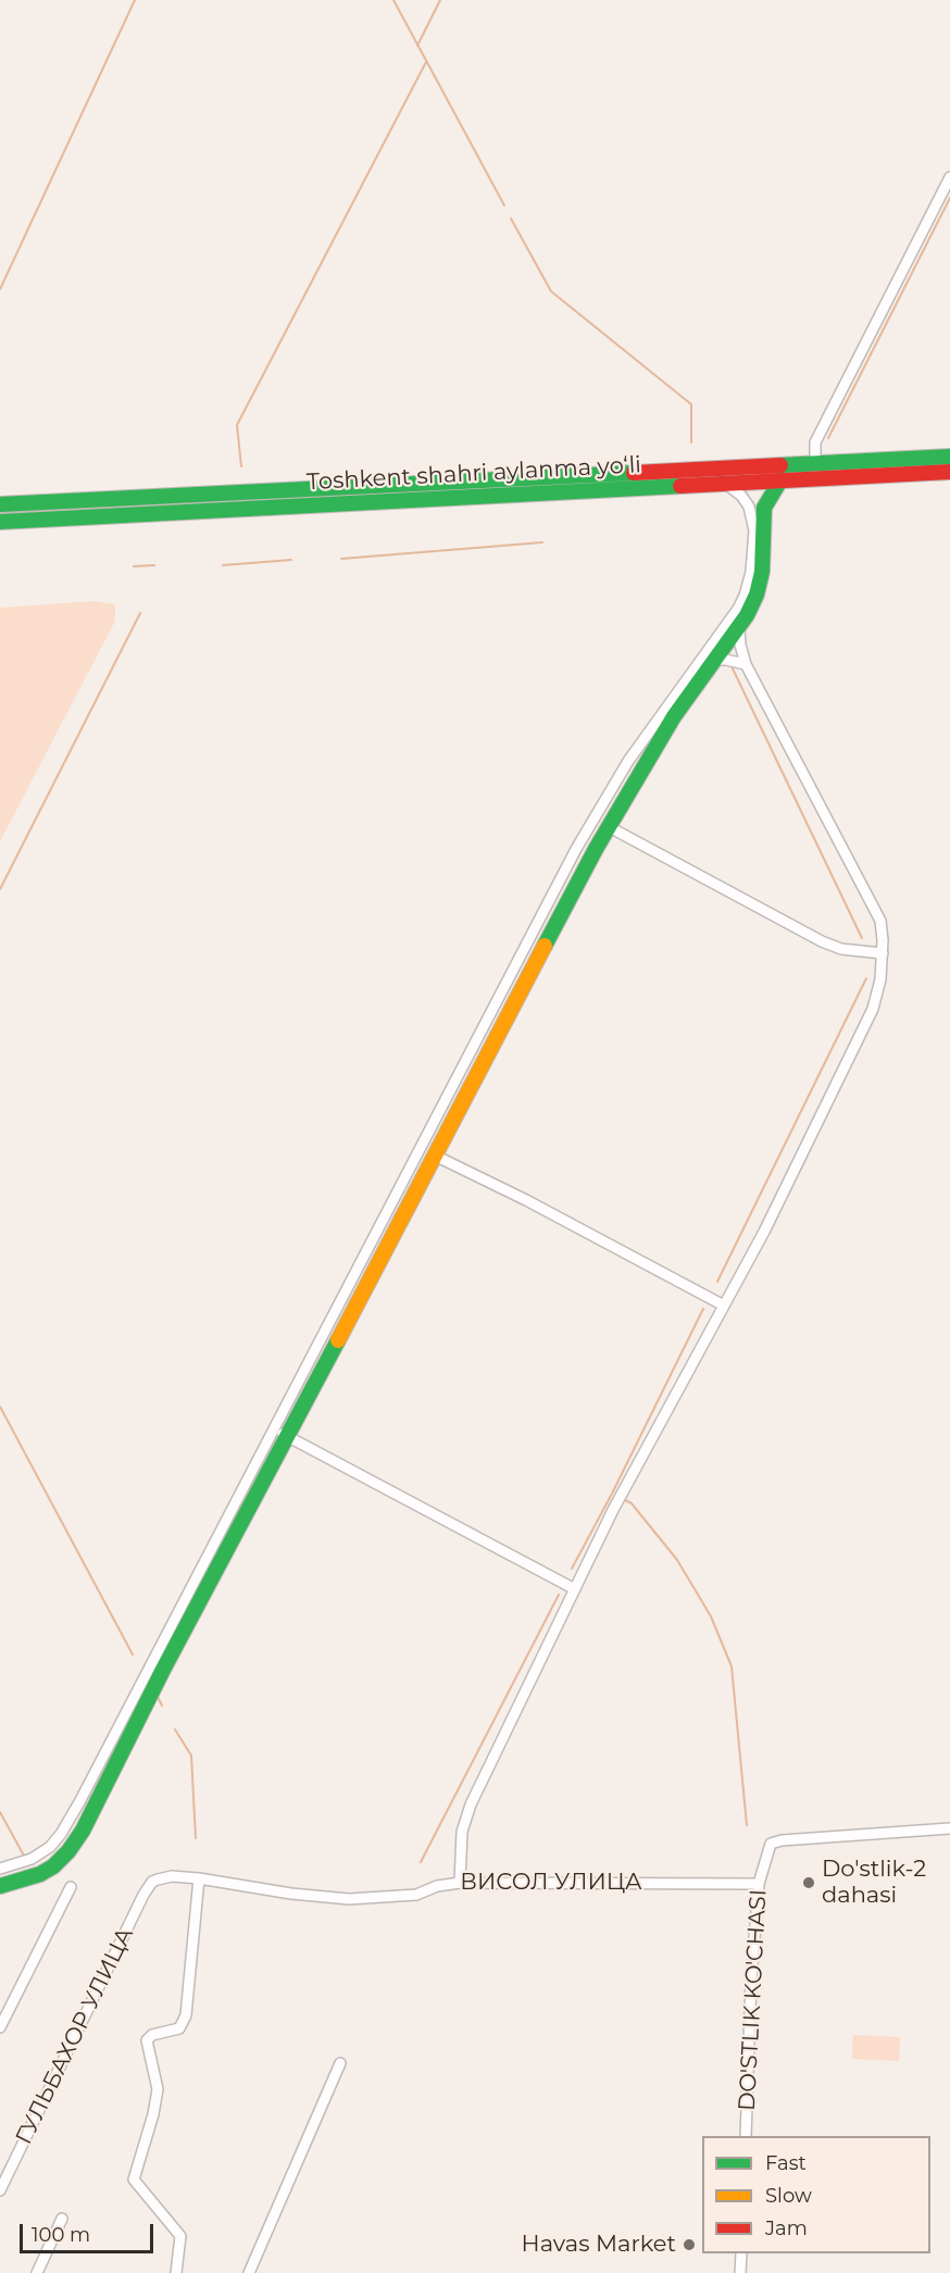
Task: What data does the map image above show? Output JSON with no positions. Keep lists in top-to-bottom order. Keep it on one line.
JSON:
{"streets":{"main road":["Toshkent shahri aylanma yoʻli"],"street":["ВИСОЛ УЛИЦА","DO'STLIK KO'CHASI","ГУЛЬБАХОР УЛИЦА"]},"crossings":[["ВИСОЛ УЛИЦА","DO'STLIK KO'CHASI"],["ВИСОЛ УЛИЦА","ГУЛЬБАХОР УЛИЦА"]],"places":["Do'stlik-2 dahasi","Havas Market"],"legend":["Fast","Slow","Jam"],"scale_bar":"100 m"}
